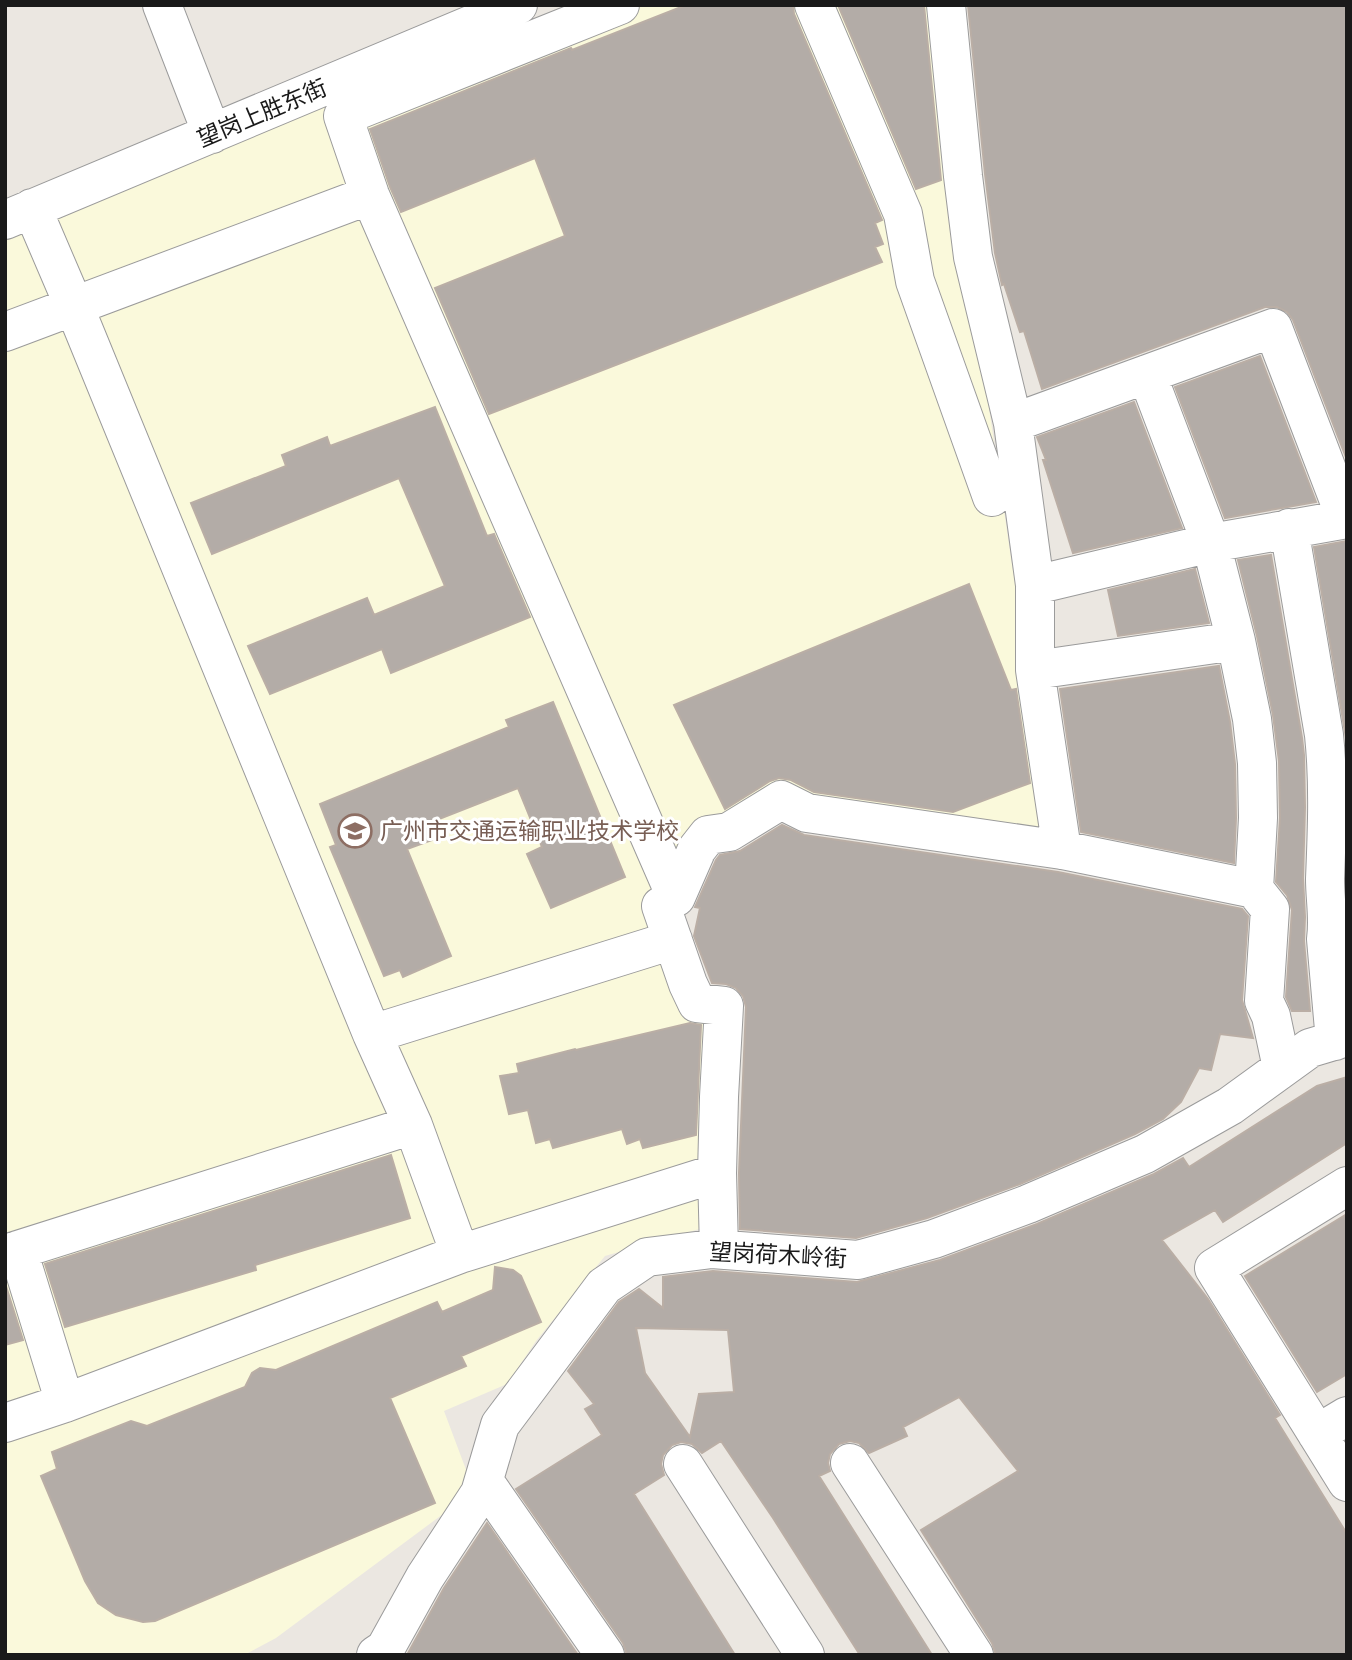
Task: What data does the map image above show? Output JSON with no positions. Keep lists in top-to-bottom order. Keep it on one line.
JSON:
{"streets":{"street":["望岗上胜东街","望岗荷木岭街"]},"places":{"school or university":["广州市交通运输职业技术学校"]}}
